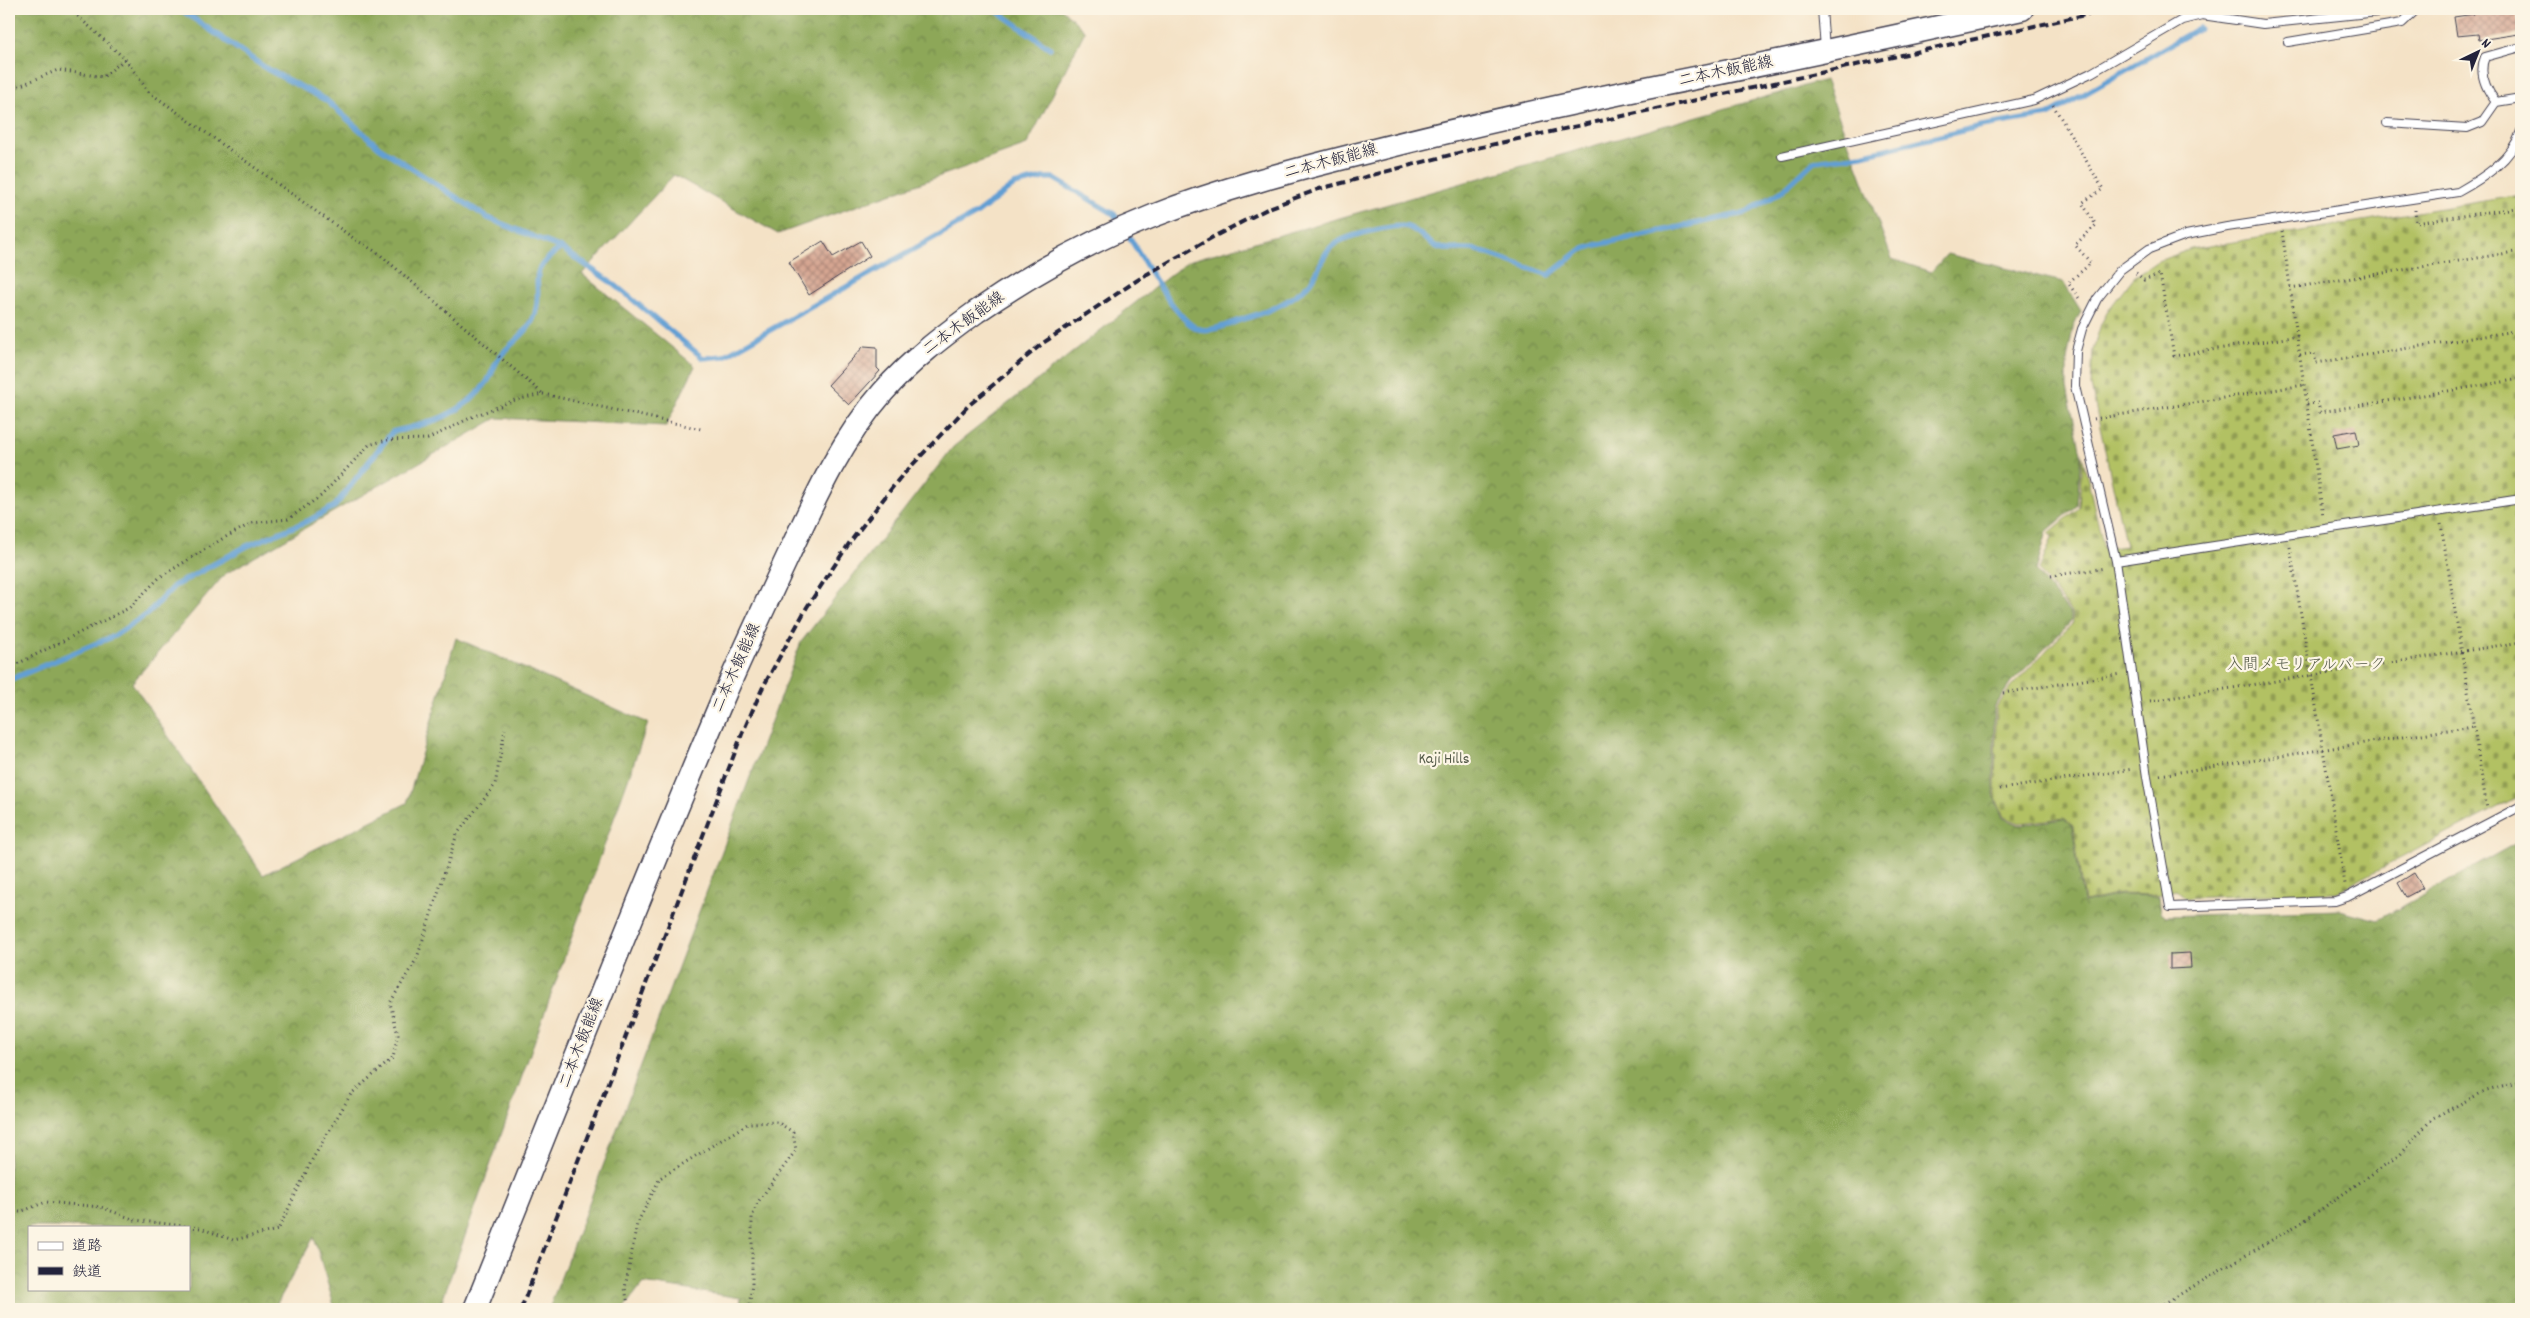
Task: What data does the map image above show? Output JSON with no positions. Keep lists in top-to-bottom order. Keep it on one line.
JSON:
{"streets":{"main road":["二本木飯能線"]},"parks":["入間メモリアルパーク","Kaji Hills"],"legend":["道路","鉄道"],"north":"top right"}
